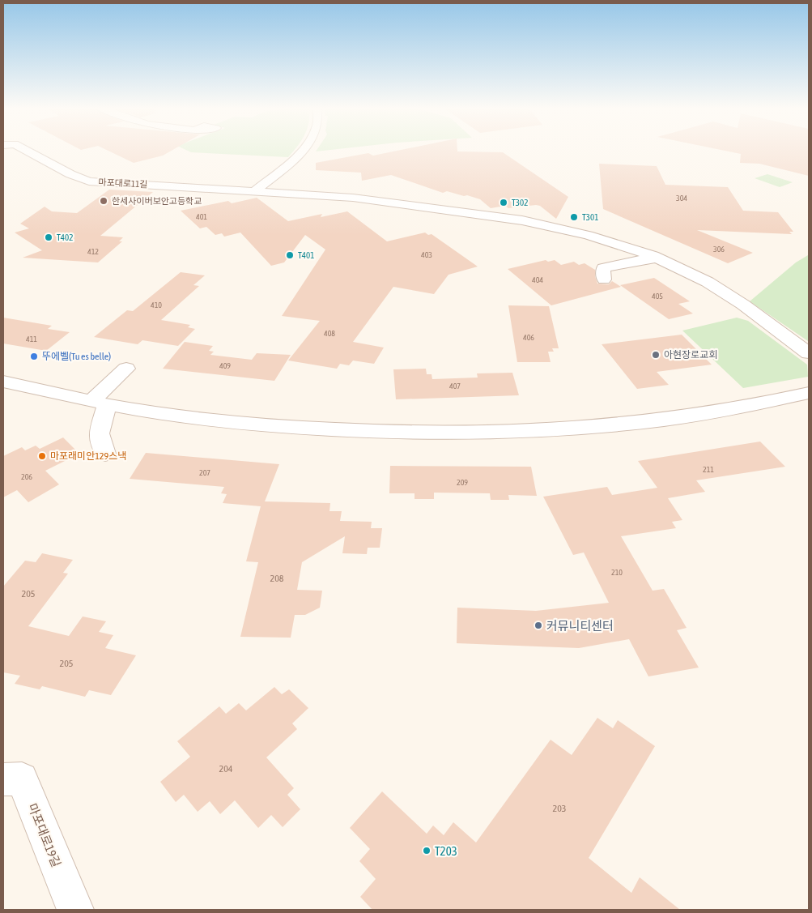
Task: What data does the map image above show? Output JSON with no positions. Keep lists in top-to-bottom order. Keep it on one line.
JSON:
{"streets":{"street":["마포대로11길","마포대로19길"]},"places":["한세사이버보안고등학교","T302","T301","T402","T401","아현장로교회","뚜에벨(Tu es belle)","마포래미안129스낵","커뮤니티센터","T203"],"house_numbers":["304","401","306","412","403","404","405","410","408","406","411","409","407","211","207","206","209","210","208","205","205","204","203"]}
